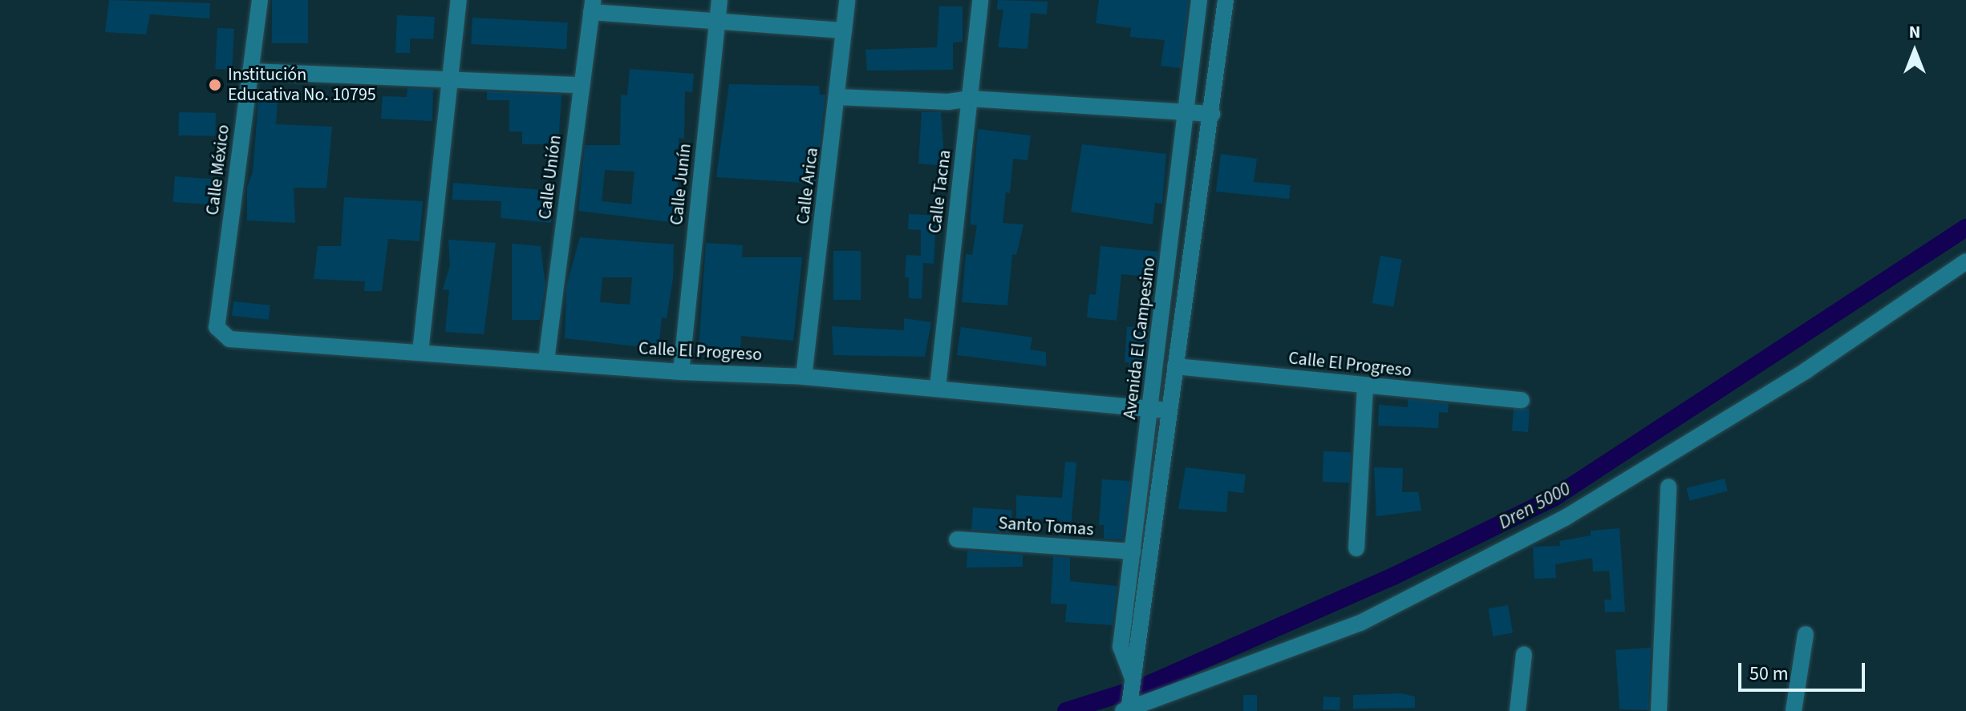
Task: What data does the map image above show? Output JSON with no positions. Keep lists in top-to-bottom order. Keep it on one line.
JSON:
{"streets":{"street":["Calle México","Calle Unión","Calle Junín","Calle Arica","Calle Tacna","Avenida El Campesino","Calle El Progreso","Santo Tomas"]},"crossings":[["Calle México","Calle El Progreso"],["Calle Unión","Calle El Progreso"],["Calle Junín","Calle El Progreso"],["Calle Arica","Calle El Progreso"],["Calle Tacna","Calle El Progreso"],["Avenida El Campesino","Calle El Progreso"],["Avenida El Campesino","Santo Tomas"]],"water":["Dren 5000"],"places":["Institución Educativa No. 10795"],"scale_bar":"50 m","north":"top"}
